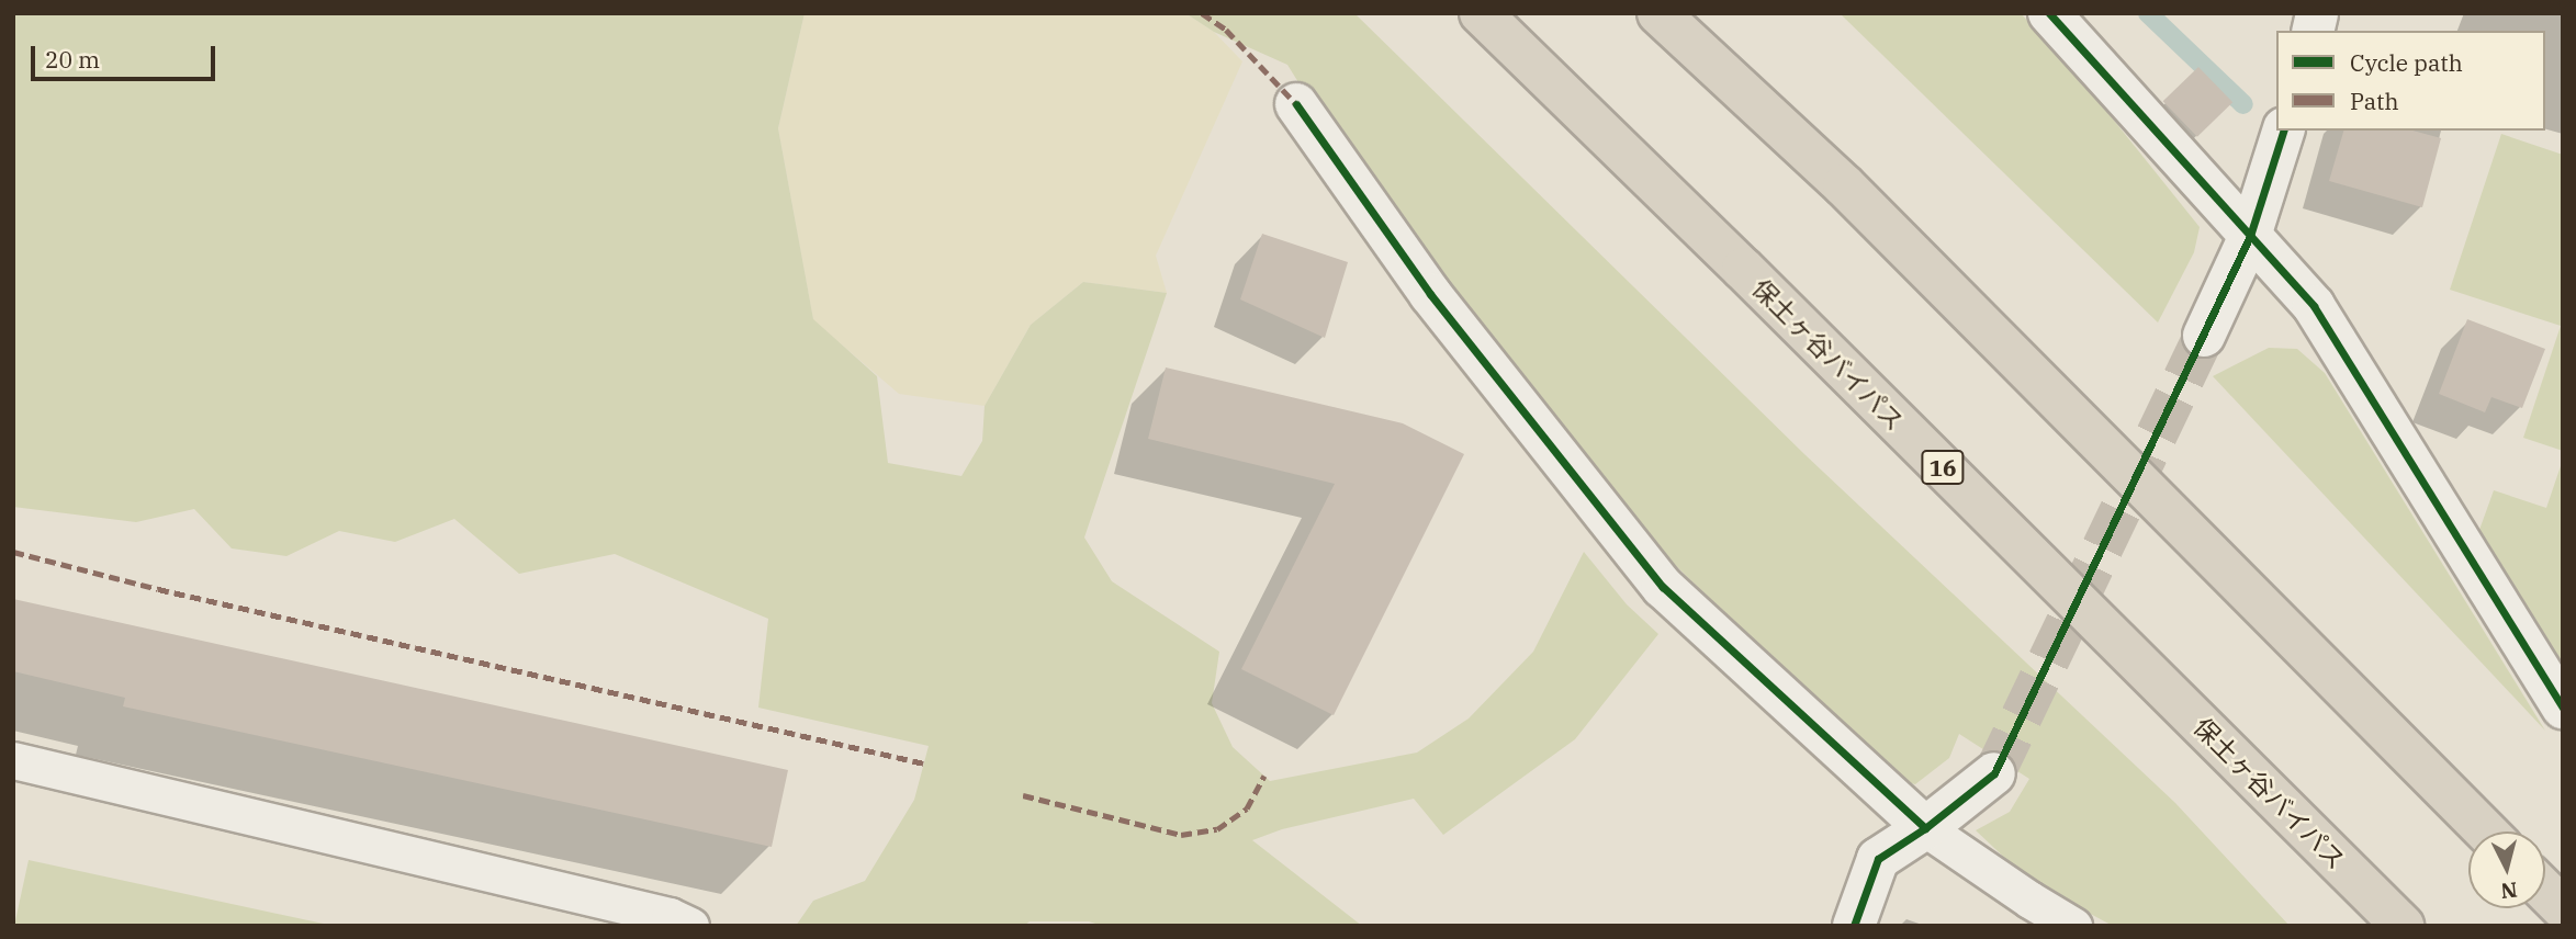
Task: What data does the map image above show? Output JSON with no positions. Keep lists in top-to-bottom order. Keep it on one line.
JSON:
{"streets":{"highway":["保土ヶ谷バイパス","16"]},"legend":["Cycle path","Path"],"scale_bar":"20 m","north":"bottom"}
